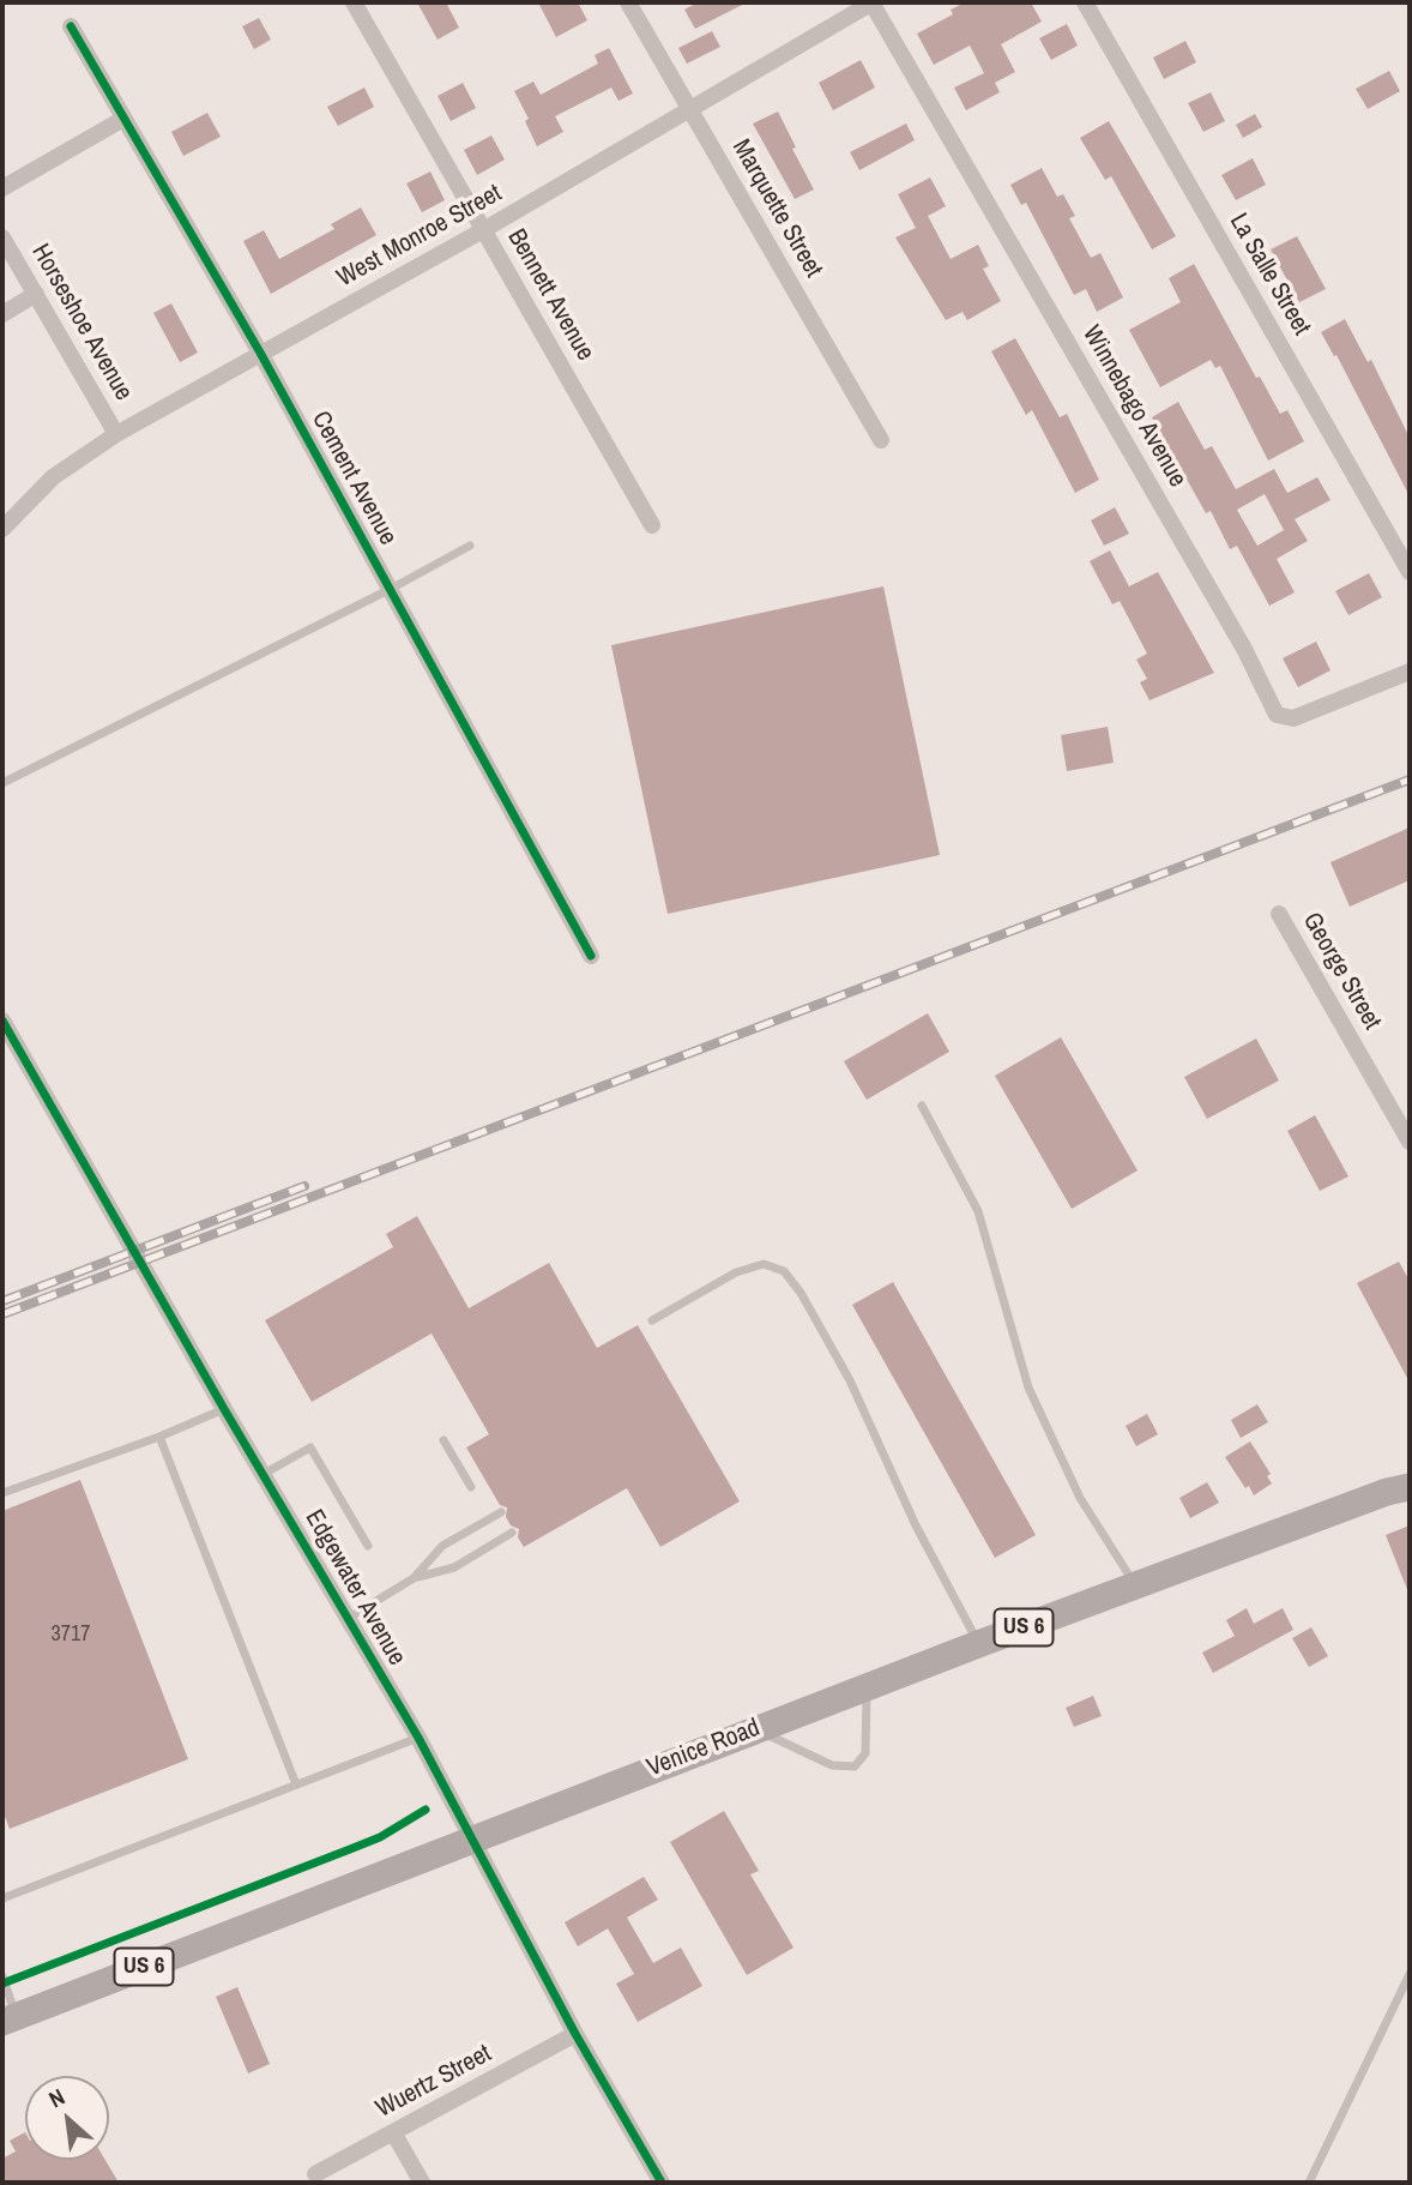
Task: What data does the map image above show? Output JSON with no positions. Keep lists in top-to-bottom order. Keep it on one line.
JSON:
{"streets":{"main road":["US 6","Venice Road"],"street":["Marquette Street","West Monroe Street","La Salle Street","Bennett Avenue","Horseshoe Avenue","Winnebago Avenue","Cement Avenue","George Street","Edgewater Avenue","Wuertz Street"]},"crossings":[["Marquette Street","West Monroe Street"],["West Monroe Street","Bennett Avenue"],["West Monroe Street","Horseshoe Avenue"],["West Monroe Street","Winnebago Avenue"],["West Monroe Street","Cement Avenue"],["Edgewater Avenue","Venice Road"],["Edgewater Avenue","Wuertz Street"]],"house_numbers":["3717"],"north":"top left"}
